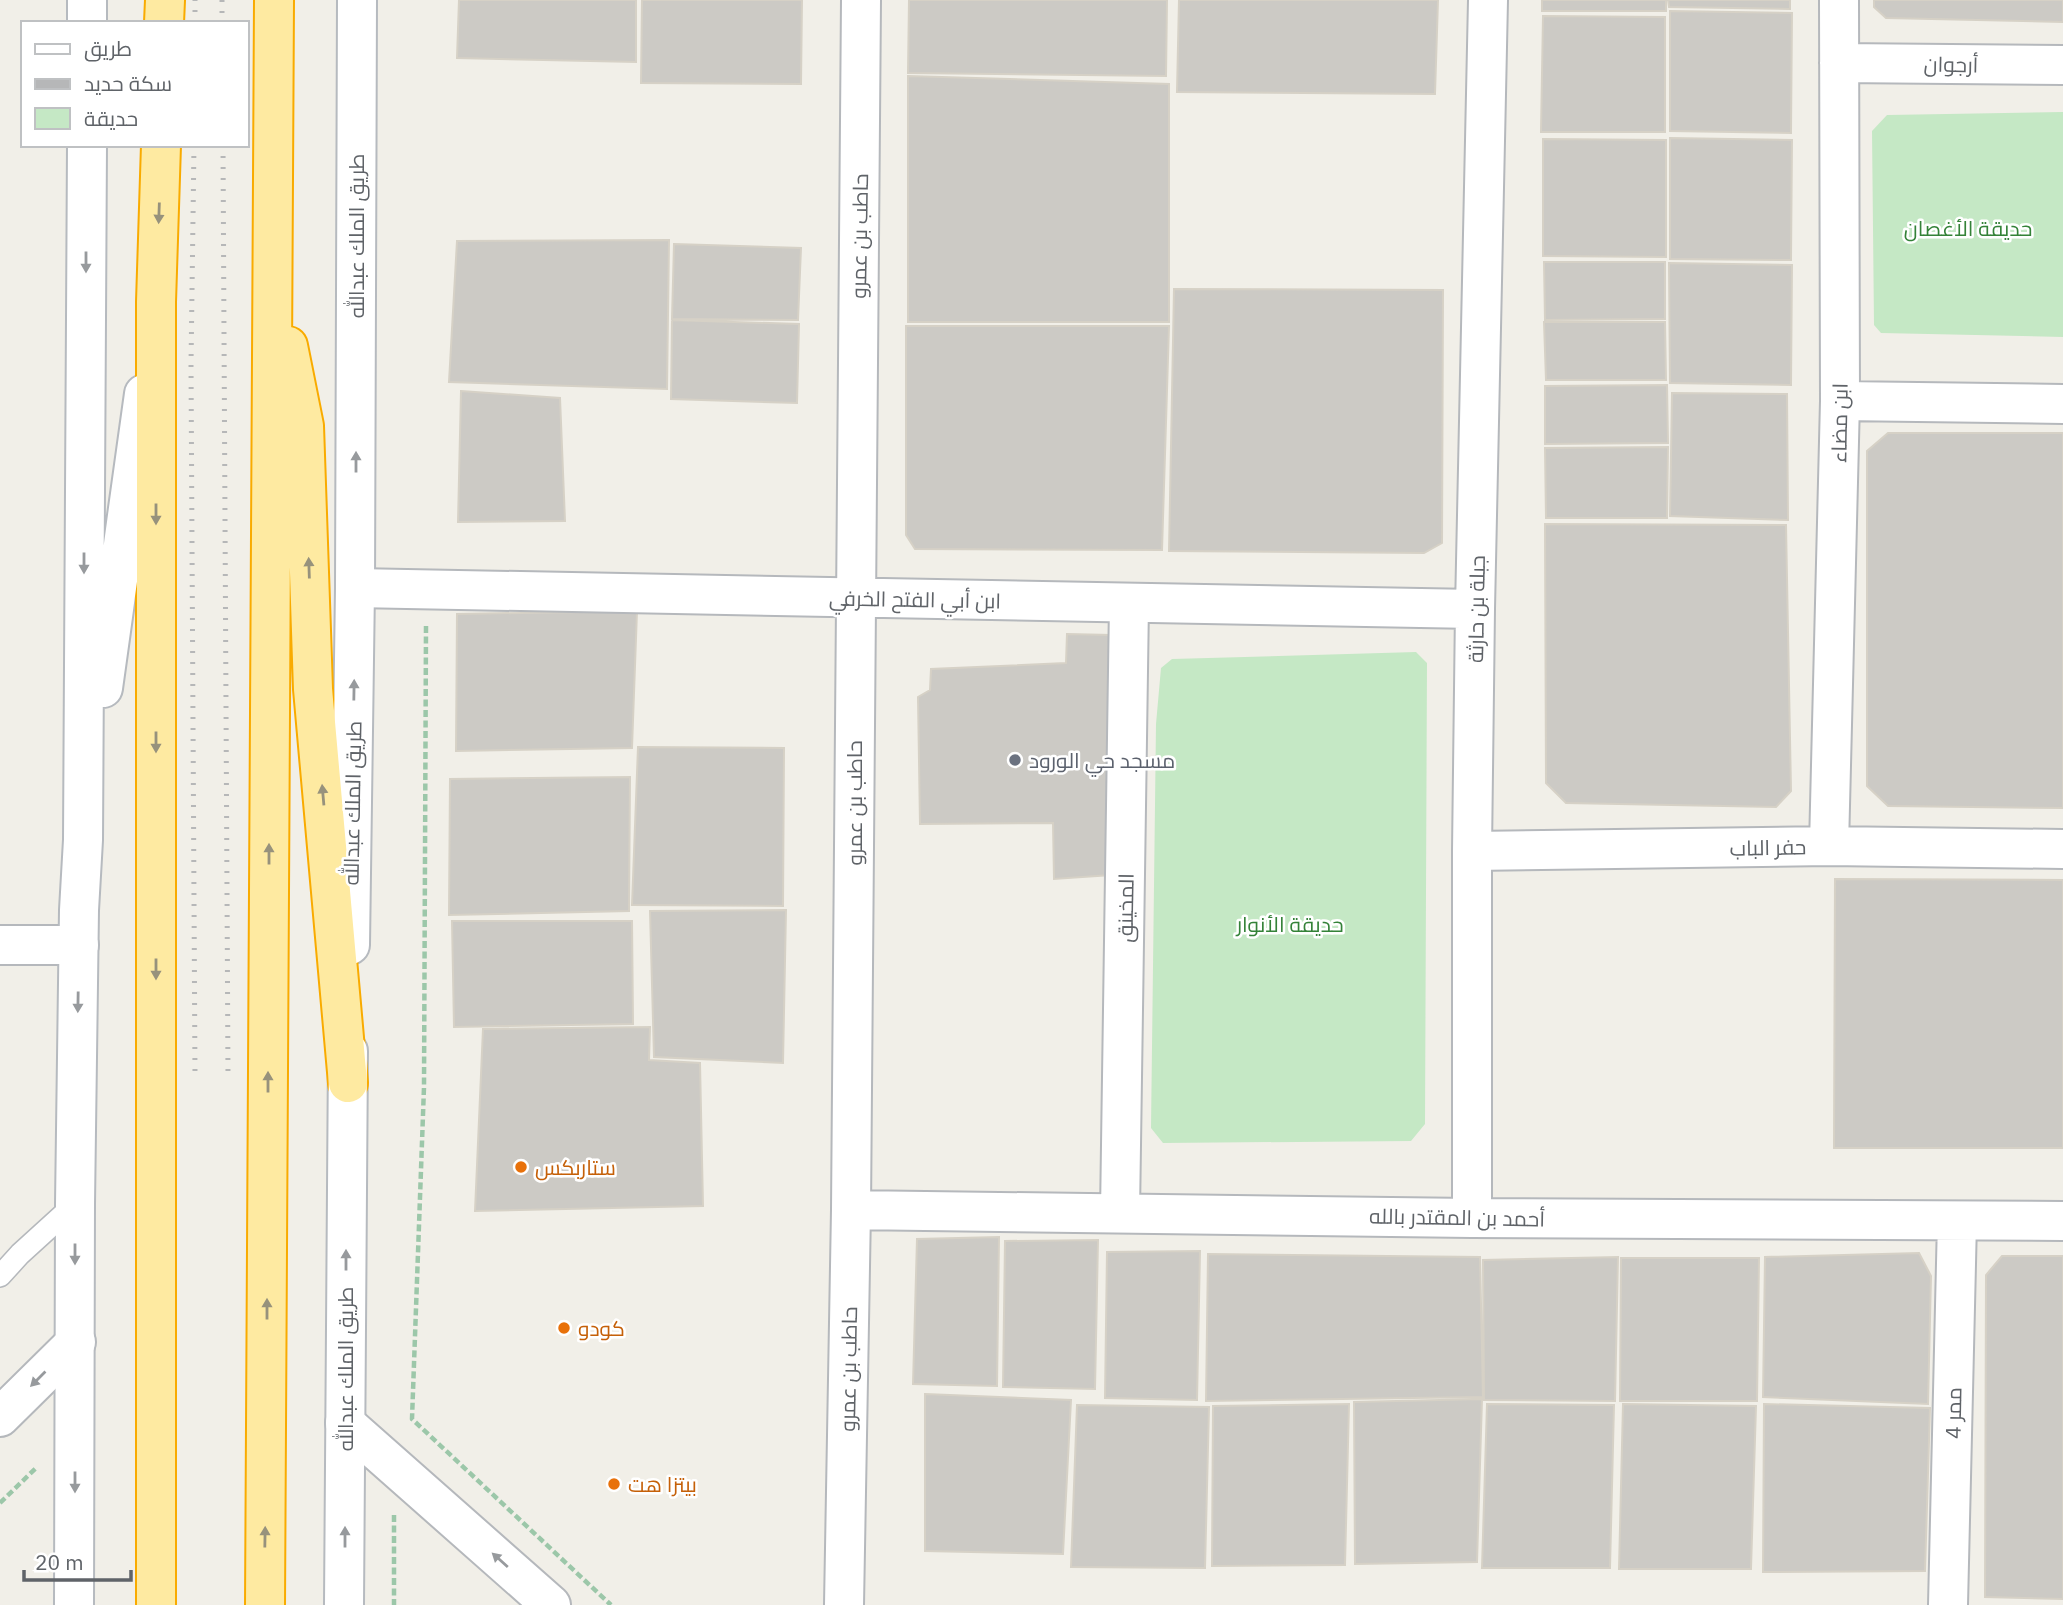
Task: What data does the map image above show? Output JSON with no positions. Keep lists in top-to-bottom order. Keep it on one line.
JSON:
{"streets":{"street":["أرجوان","طريق الملك عبدالله","حاطب بن عمرو","ابن مضاء","ابن أبي الفتح الخرفي","جبلة بن حارثة","حفر الباب","المخينق","أحمد بن المقتدر بالله","ممر 4"]},"crossings":[["أرجوان","ابن مضاء"],["طريق الملك عبدالله","ابن أبي الفتح الخرفي"],["حاطب بن عمرو","ابن أبي الفتح الخرفي"],["حاطب بن عمرو","أحمد بن المقتدر بالله"],["ابن مضاء","حفر الباب"],["ابن أبي الفتح الخرفي","جبلة بن حارثة"],["ابن أبي الفتح الخرفي","المخينق"],["جبلة بن حارثة","حفر الباب"],["جبلة بن حارثة","أحمد بن المقتدر بالله"],["المخينق","أحمد بن المقتدر بالله"],["أحمد بن المقتدر بالله","ممر 4"]],"parks":["حديقة الأغصان","حديقة الأنوار"],"places":["مسجد حي الورود","ستاربكس","كودو","بيتزا هت"],"legend":["طريق","سكة حديد","حديقة"],"scale_bar":"20 m"}
